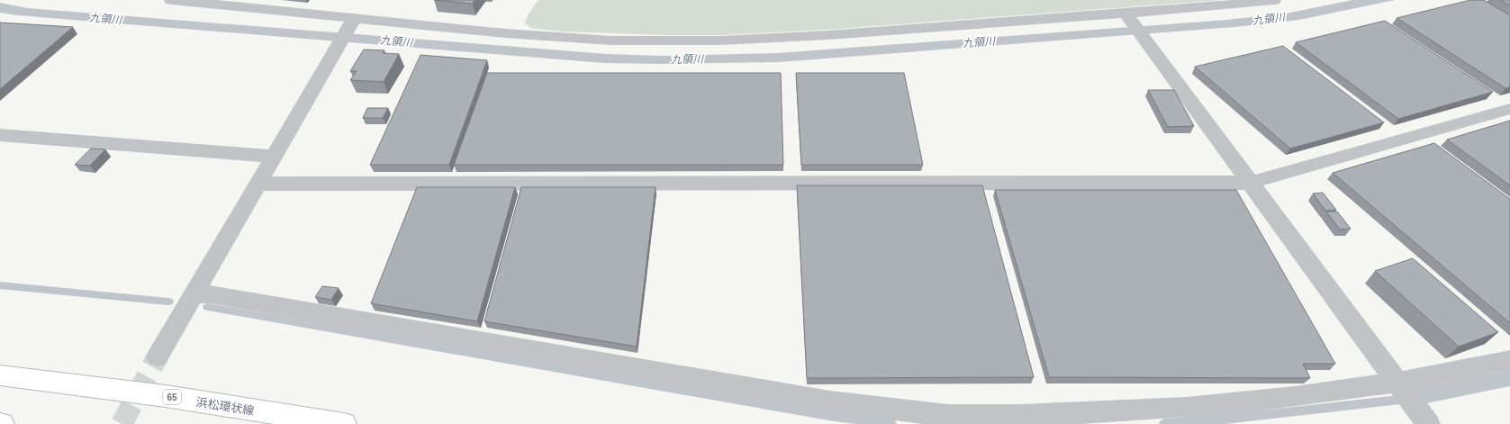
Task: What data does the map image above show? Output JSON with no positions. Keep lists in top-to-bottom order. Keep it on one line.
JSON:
{"streets":{"main road":["65","浜松環状線"]},"water":["九領川"]}
